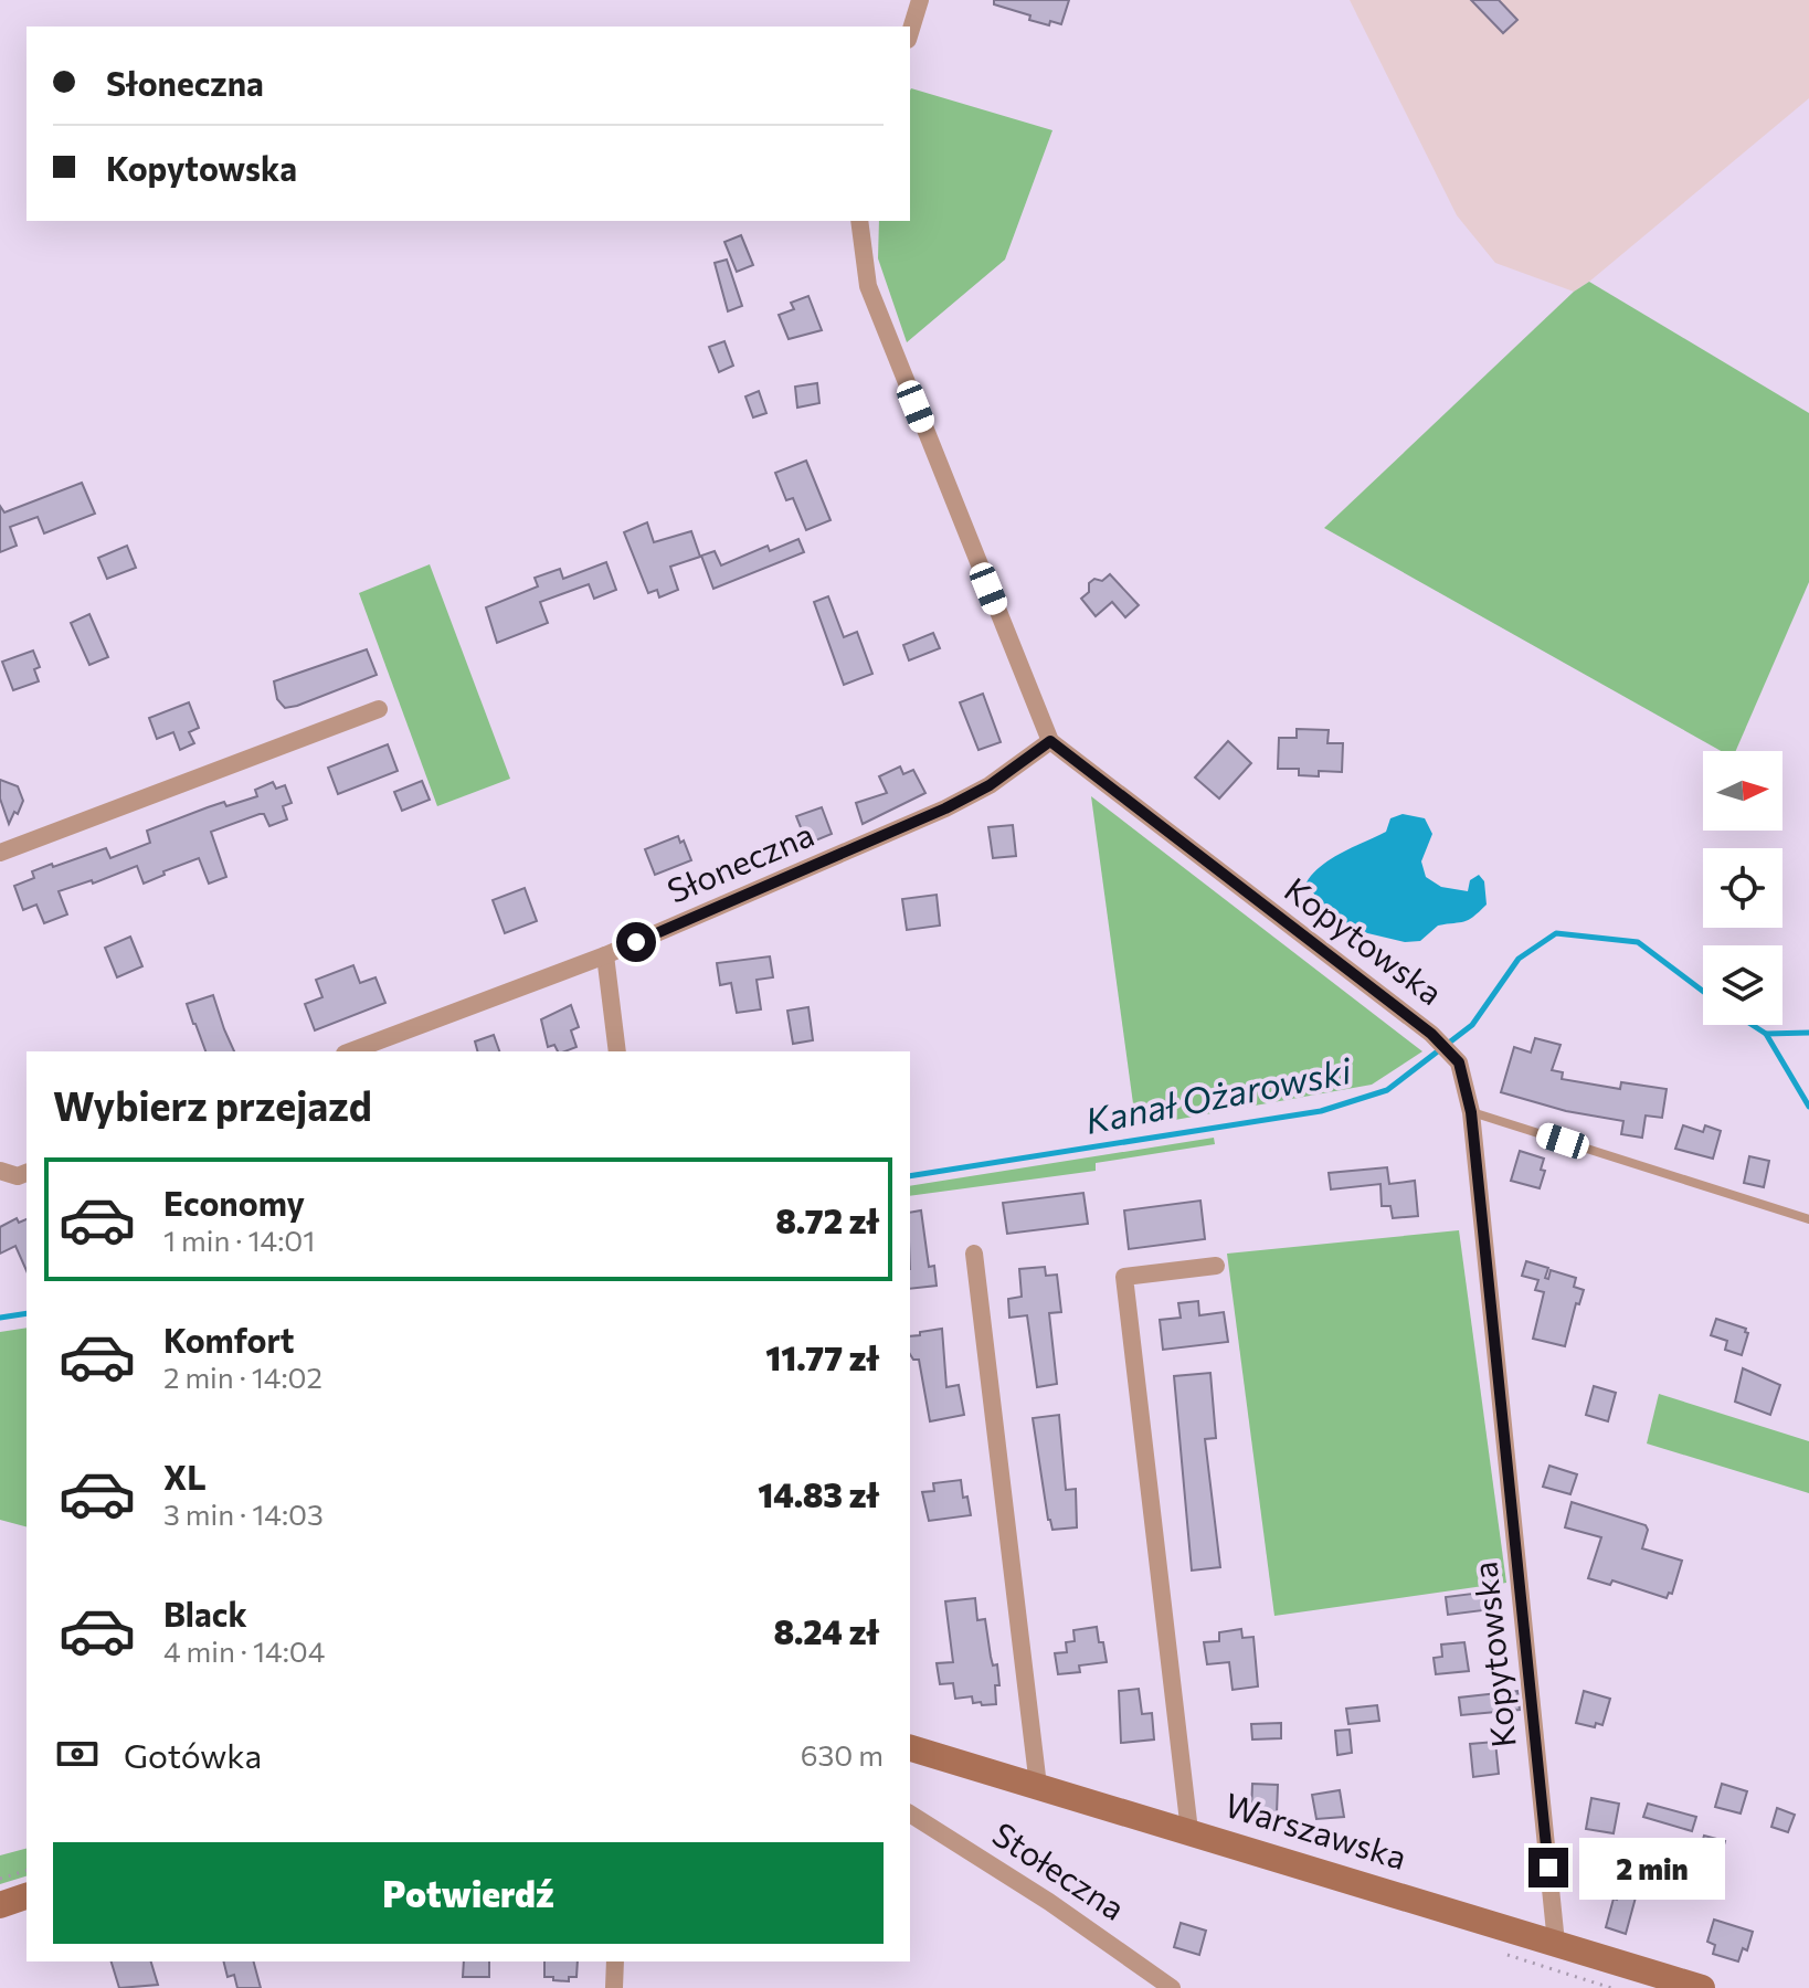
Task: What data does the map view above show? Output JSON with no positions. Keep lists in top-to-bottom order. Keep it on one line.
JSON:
{"streets":{"main road":["Warszawska"],"street":["Słoneczna","Kopytowska","Stołeczna"]},"crossings":[["Słoneczna","Kopytowska"],["Kopytowska","Warszawska"]],"water":["Kanał Ożarowski"],"north":"right","page":{"banner":["Słoneczna","Kopytowska"],"heading":"Wybierz przejazd","list":[{"name":"Economy","note":"1 min · 14:01","value":"8.72 zł"},{"name":"Komfort","note":"2 min · 14:02","value":"11.77 zł"},{"name":"XL","note":"3 min · 14:03","value":"14.83 zł"},{"name":"Black","note":"4 min · 14:04","value":"8.24 zł"}],"pay":["Gotówka","630 m"],"buttons":"Potwierdź","bubble":"2 min"}}
